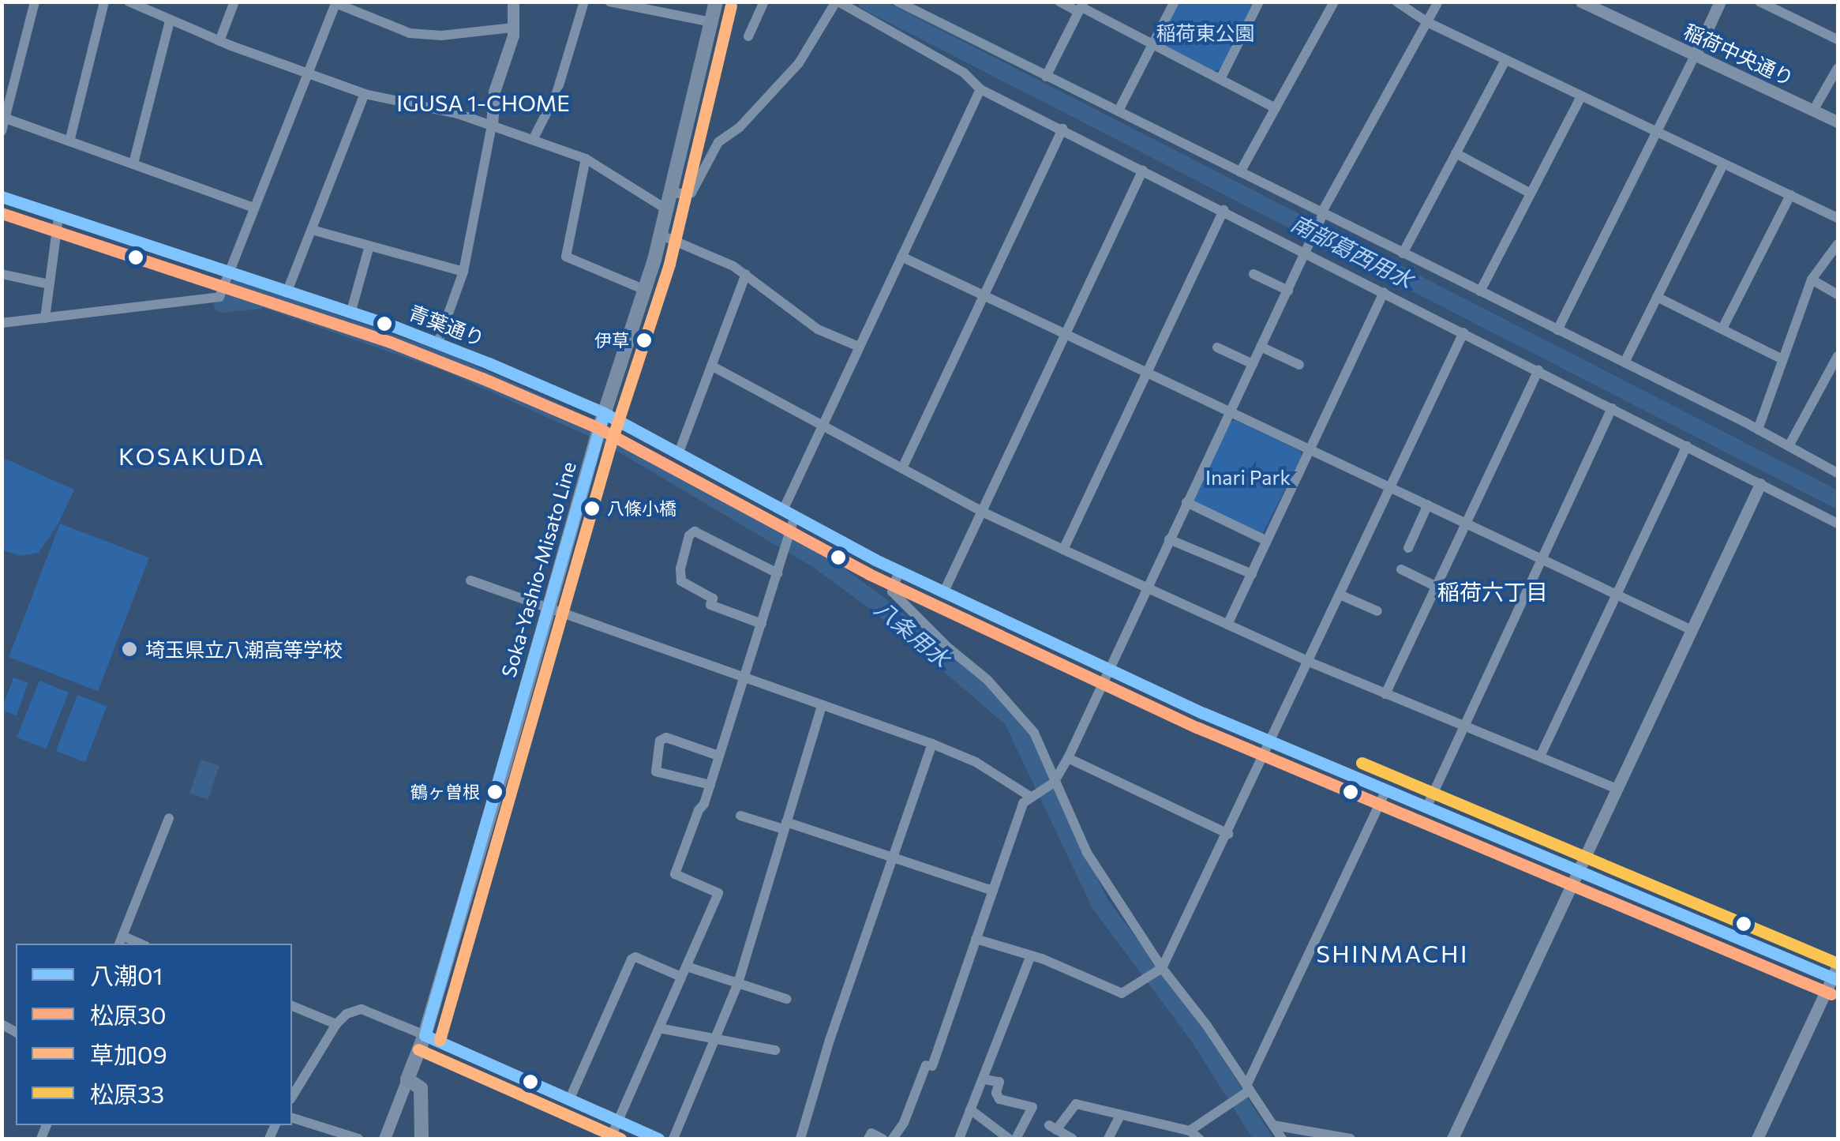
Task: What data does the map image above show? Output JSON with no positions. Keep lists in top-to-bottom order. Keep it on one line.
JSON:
{"streets":{"main road":["Soka-Yashio-Misato Line"],"street":["稲荷中央通り","青葉通り"]},"crossings":[["青葉通り","Soka-Yashio-Misato Line"]],"districts":["IGUSA 1-CHOME","KOSAKUDA","稲荷六丁目","SHINMACHI"],"water":["南部葛西用水","八条用水"],"parks":["稲荷東公園","Inari Park"],"places":["伊草","八條小橋","埼玉県立八潮高等学校","鶴ヶ曽根"],"lines":["transit line 草加09","transit line 八潮01","transit line 松原30","transit line 松原33"],"legend":["八潮01","松原30","草加09","松原33"]}
